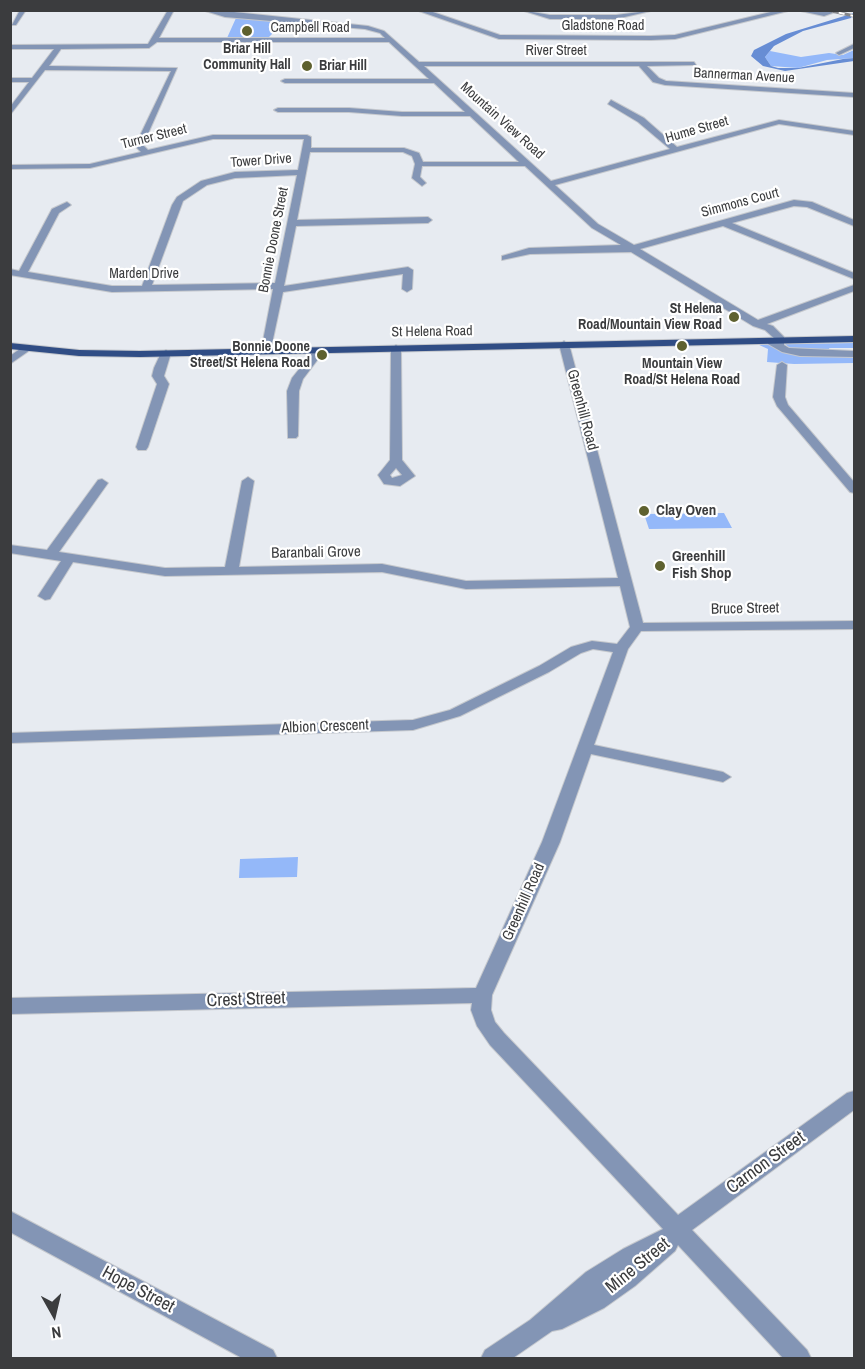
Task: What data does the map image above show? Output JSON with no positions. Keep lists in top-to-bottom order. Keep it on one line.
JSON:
{"streets":{"main road":["St Helena Road"],"street":["Gladstone Road","Campbell Road","River Street","Bannerman Avenue","Mountain View Road","Hume Street","Turner Street","Tower Drive","Simmons Court","Bonnie Doone Street","Marden Drive","Greenhill Road","Baranbali Grove","Bruce Street","Albion Crescent","Crest Street","Carnon Street","Mine Street","Hope Street"]},"crossings":[["Campbell Road","Mountain View Road"],["River Street","Bannerman Avenue"],["River Street","Mountain View Road"],["Mountain View Road","Hume Street"],["Mountain View Road","Simmons Court"],["Mountain View Road","St Helena Road"],["Turner Street","Bonnie Doone Street"],["Tower Drive","Bonnie Doone Street"],["Tower Drive","Marden Drive"],["Bonnie Doone Street","Marden Drive"],["Bonnie Doone Street","St Helena Road"],["St Helena Road","Greenhill Road"],["Greenhill Road","Baranbali Grove"],["Greenhill Road","Bruce Street"],["Greenhill Road","Albion Crescent"],["Greenhill Road","Crest Street"],["Carnon Street","Mine Street"]],"places":["Briar Hill Community Hall","Briar Hill","St Helena Road/Mountain View Road","Mountain View Road/St Helena Road","Bonnie Doone Street/St Helena Road","Clay Oven","Greenhill Fish Shop"],"north":"bottom"}
